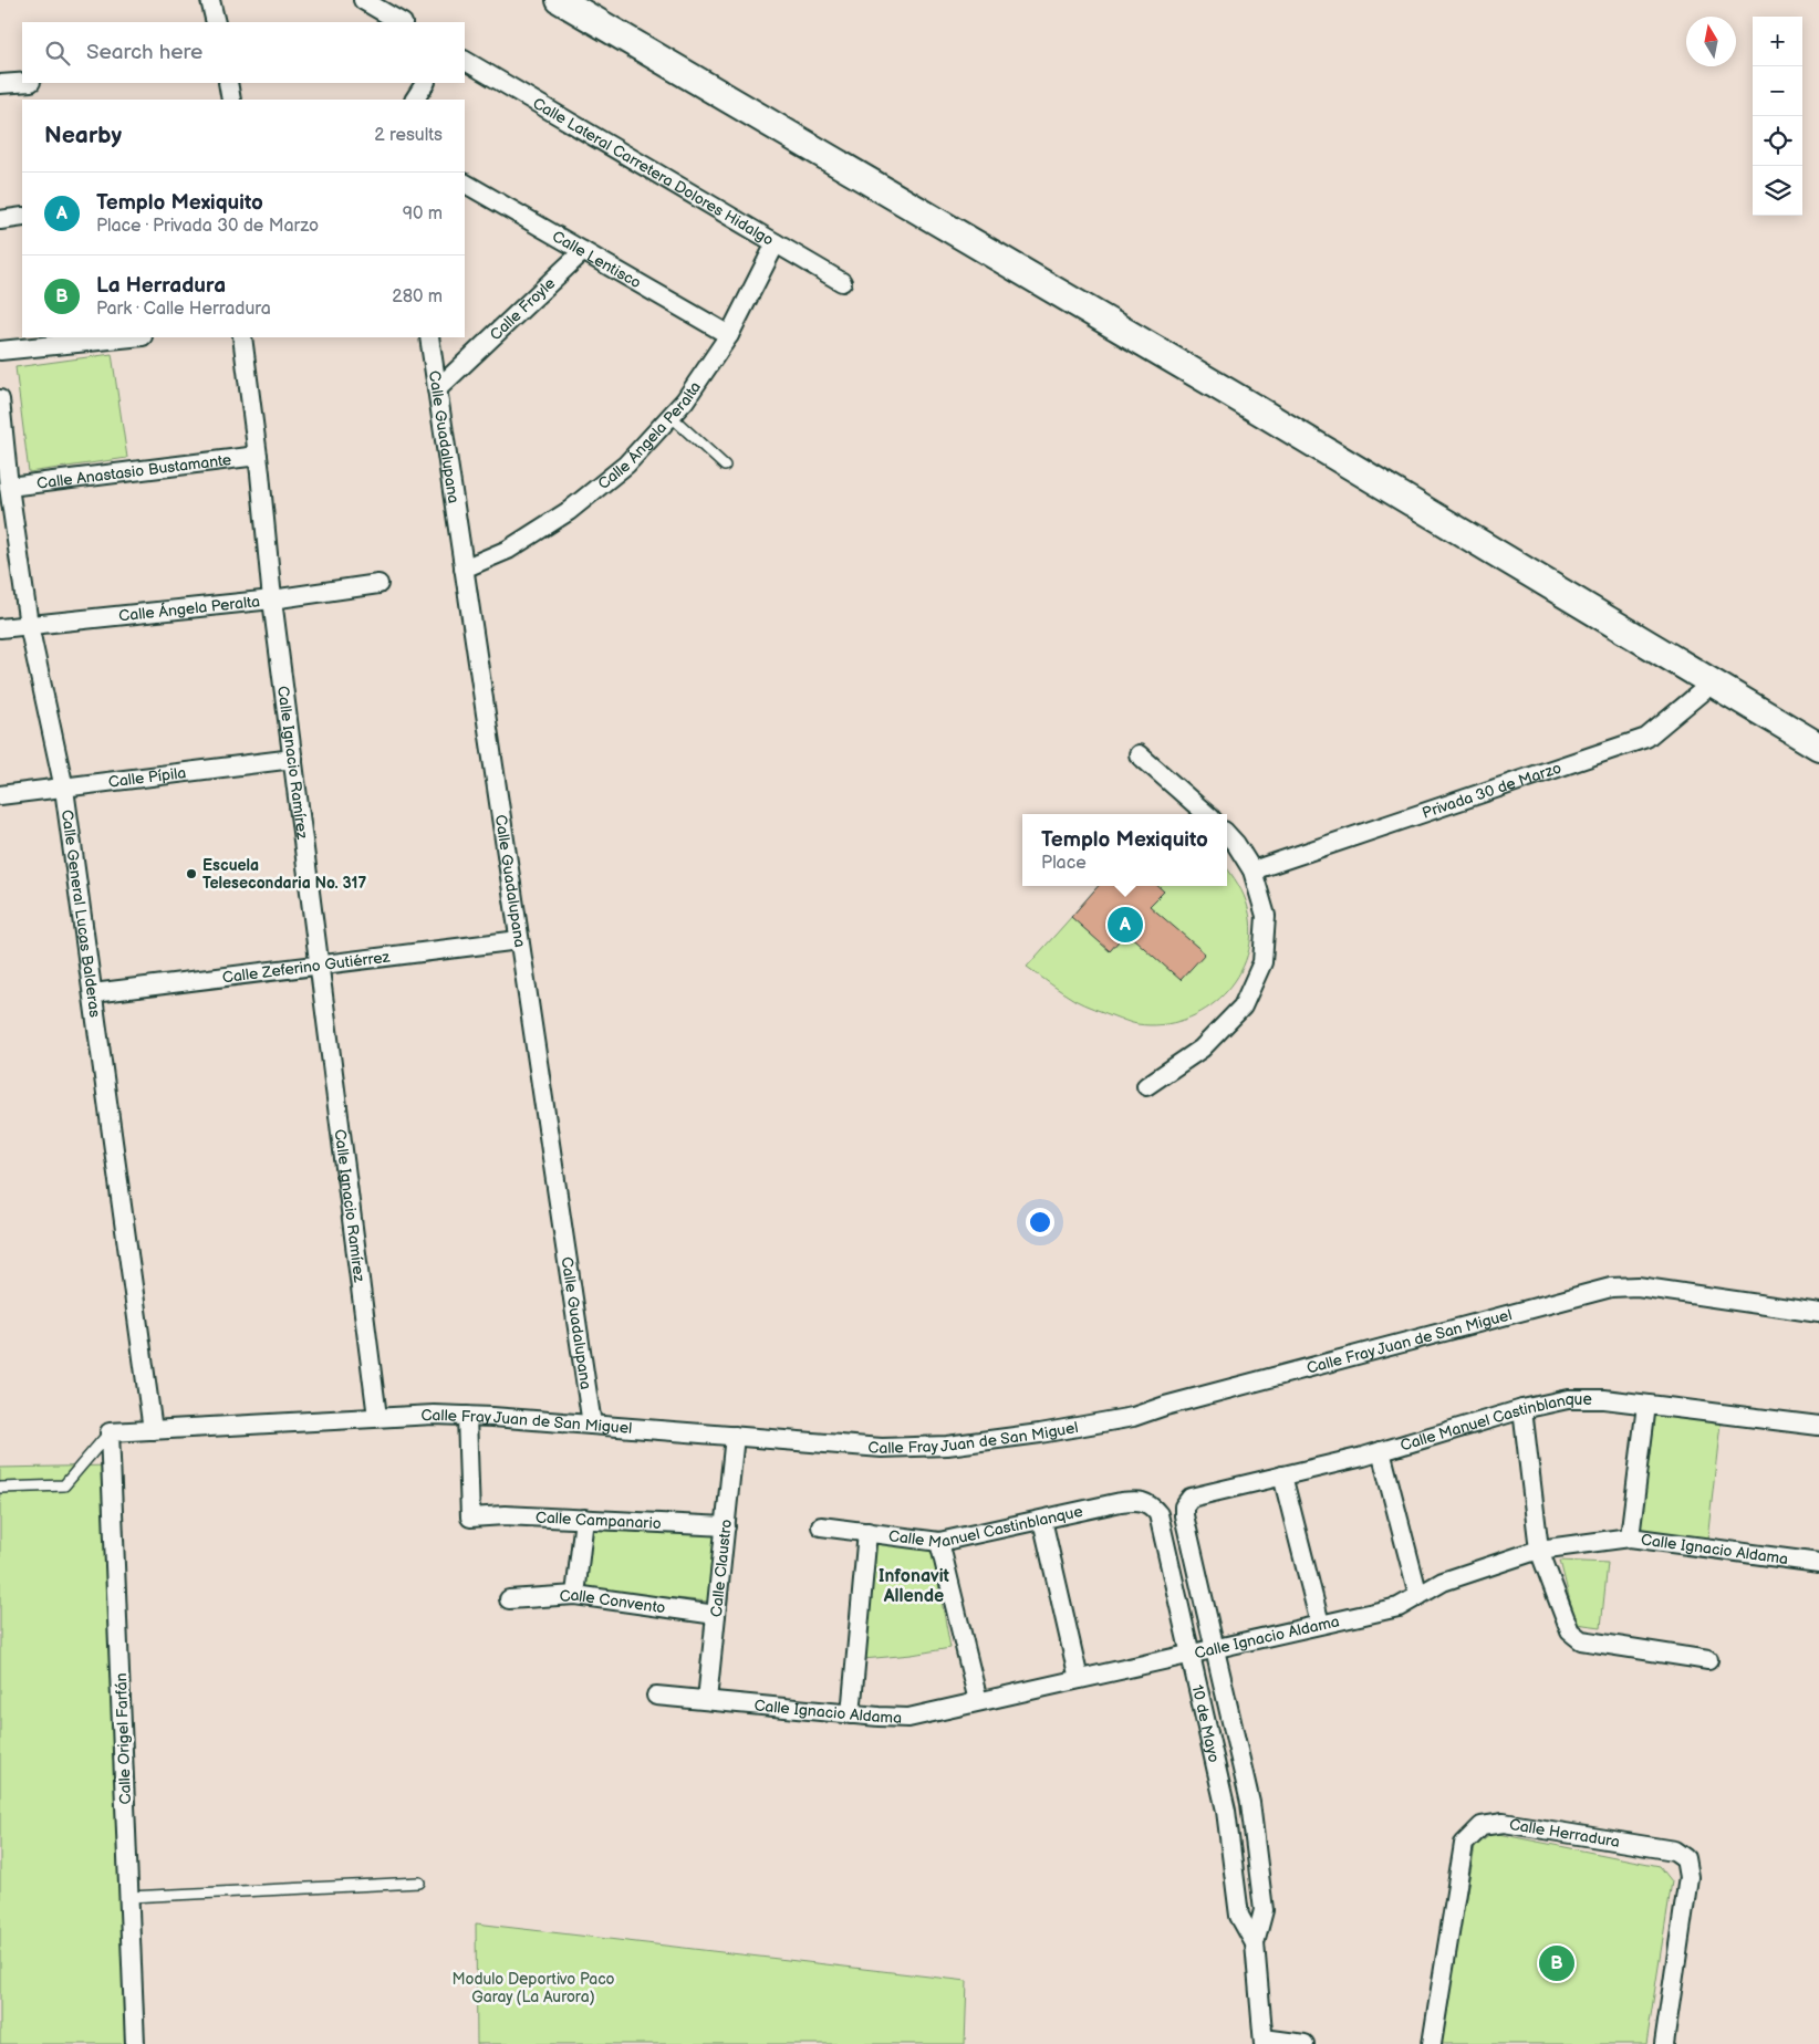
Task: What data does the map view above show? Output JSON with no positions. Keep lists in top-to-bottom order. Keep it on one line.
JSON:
{"streets":{"street":["Calle Lateral Carretera Dolores Hidalgo","Calle Lentisco","Calle Froyle","Calle Ángela Peralta","Calle Guadalupana","Calle Anastasio Bustamante","Calle Ignacio Ramírez","Calle Pípila","Privada 30 de Marzo","Calle General Lucas Balderas","Calle Zeferino Gutiérrez","Calle Fray Juan de San Miguel","Calle Manuel Castinblanque","Calle Campanario","Calle Ignacio Aldama","Calle Claustro","Calle Convento","10 de Mayo","Calle Origel Farfán","Calle Herradura"]},"crossings":[["Calle Lateral Carretera Dolores Hidalgo","Calle Ángela Peralta"],["Calle Lentisco","Calle Froyle"],["Calle Lentisco","Calle Ángela Peralta"],["Calle Froyle","Calle Guadalupana"],["Calle Ángela Peralta","Calle Guadalupana"],["Calle Ángela Peralta","Calle Ignacio Ramírez"],["Calle Ángela Peralta","Calle General Lucas Balderas"],["Calle Guadalupana","Calle Zeferino Gutiérrez"],["Calle Guadalupana","Calle Fray Juan de San Miguel"],["Calle Anastasio Bustamante","Calle Ignacio Ramírez"],["Calle Anastasio Bustamante","Calle General Lucas Balderas"],["Calle Ignacio Ramírez","Calle Pípila"],["Calle Ignacio Ramírez","Calle Zeferino Gutiérrez"],["Calle Ignacio Ramírez","Calle Fray Juan de San Miguel"],["Calle Pípila","Calle General Lucas Balderas"],["Calle General Lucas Balderas","Calle Zeferino Gutiérrez"],["Calle General Lucas Balderas","Calle Fray Juan de San Miguel"],["Calle Fray Juan de San Miguel","Calle Campanario"],["Calle Fray Juan de San Miguel","Calle Claustro"],["Calle Fray Juan de San Miguel","Calle Origel Farfán"],["Calle Manuel Castinblanque","10 de Mayo"],["Calle Campanario","Calle Claustro"],["Calle Ignacio Aldama","Calle Claustro"],["Calle Ignacio Aldama","10 de Mayo"],["Calle Claustro","Calle Convento"]],"districts":["Infonavit Allende"],"parks":["Modulo Deportivo Paco Garay (La Aurora)"],"places":["Escuela Telesecondaria No. 317"],"north":"top","page":{"map_buttons":["+","−"],"search":"Search here","heading":["Nearby","2 results"],"list":[{"mark":"A","name":"Templo Mexiquito","note":"Place · Privada 30 de Marzo","value":"90 m"},{"mark":"B","name":"La Herradura","note":"Park · Calle Herradura","value":"280 m"}],"popup":["Templo Mexiquito","Place"],"pins":["A","B"]}}
